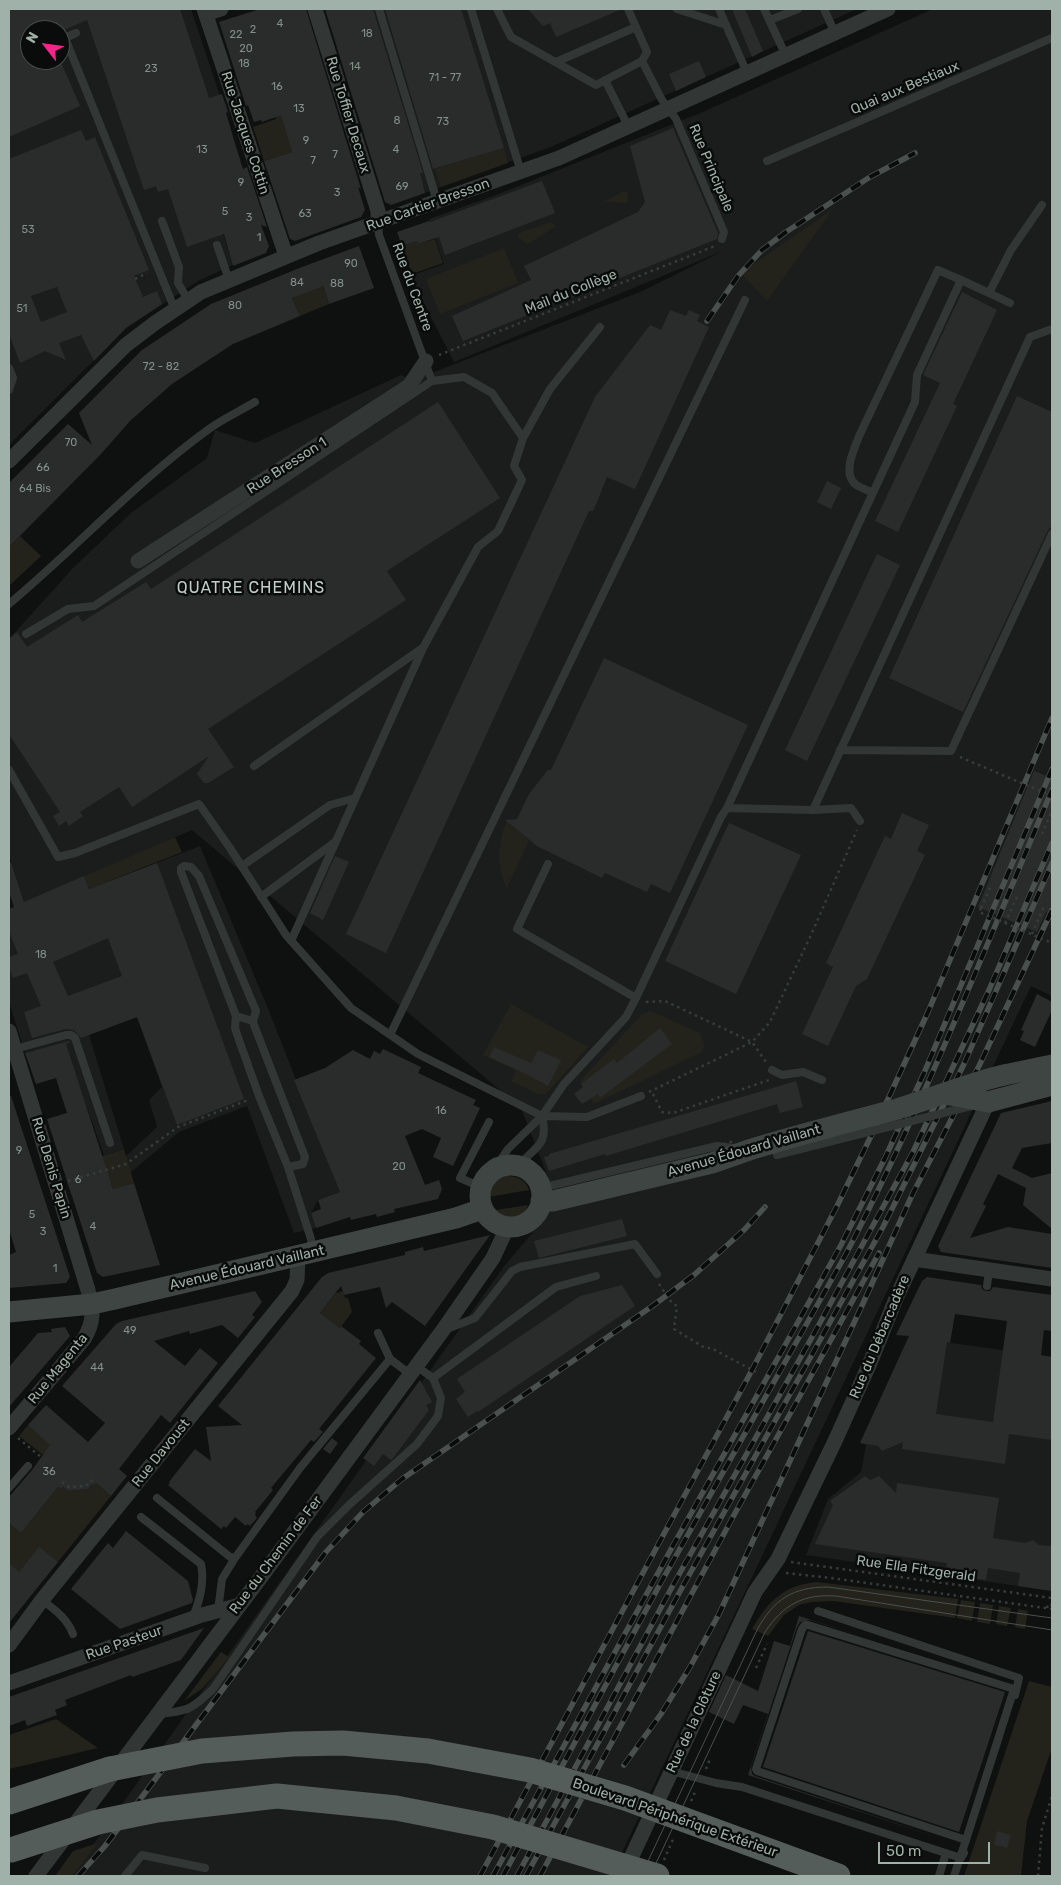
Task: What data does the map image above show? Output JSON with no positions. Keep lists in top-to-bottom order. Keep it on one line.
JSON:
{"streets":{"highway":["Boulevard Périphérique Extérieur"],"main road":["Avenue Édouard Vaillant"],"street":["Rue Toffier Decaux","Rue Jacques Cottin","Rue Cartier Bresson","Rue Bresson 1","Rue Denis Papin","Rue du Débarcadère","Rue Magenta","Rue Davoust","Rue du Chemin de Fer","Rue Pasteur","Rue de la Clôture"],"lane":["Quai aux Bestiaux","Rue Principale","Rue du Centre"],"path":["Mail du Collège","Rue Ella Fitzgerald"]},"crossings":[["Rue Toffier Decaux","Rue Cartier Bresson"],["Rue Toffier Decaux","Rue du Centre"],["Rue Jacques Cottin","Rue Cartier Bresson"],["Rue Principale","Rue Cartier Bresson"],["Rue Principale","Mail du Collège"],["Rue Cartier Bresson","Rue du Centre"],["Rue du Centre","Mail du Collège"],["Rue du Centre","Rue Bresson 1"],["Mail du Collège","Rue Bresson 1"],["Avenue Édouard Vaillant","Rue Denis Papin"],["Avenue Édouard Vaillant","Rue du Débarcadère"],["Avenue Édouard Vaillant","Rue Magenta"],["Avenue Édouard Vaillant","Rue Davoust"],["Avenue Édouard Vaillant","Rue du Chemin de Fer"],["Rue Denis Papin","Rue Magenta"],["Rue du Débarcadère","Rue Ella Fitzgerald"],["Rue du Débarcadère","Rue de la Clôture"],["Rue du Chemin de Fer","Rue Pasteur"],["Rue Ella Fitzgerald","Rue de la Clôture"]],"districts":["QUATRE CHEMINS"],"house_numbers":["4","2","18","22","20","18","14","23","71 - 77","16","13","8","73","9","13","4","7","7","9","69","3","5","63","3","53","1","90","84","88","80","51","72 - 82","70","66","64 Bis","18","16","9","20","6","5","4","3","1","49","44","36"],"scale_bar":"50 m","north":"top left"}
